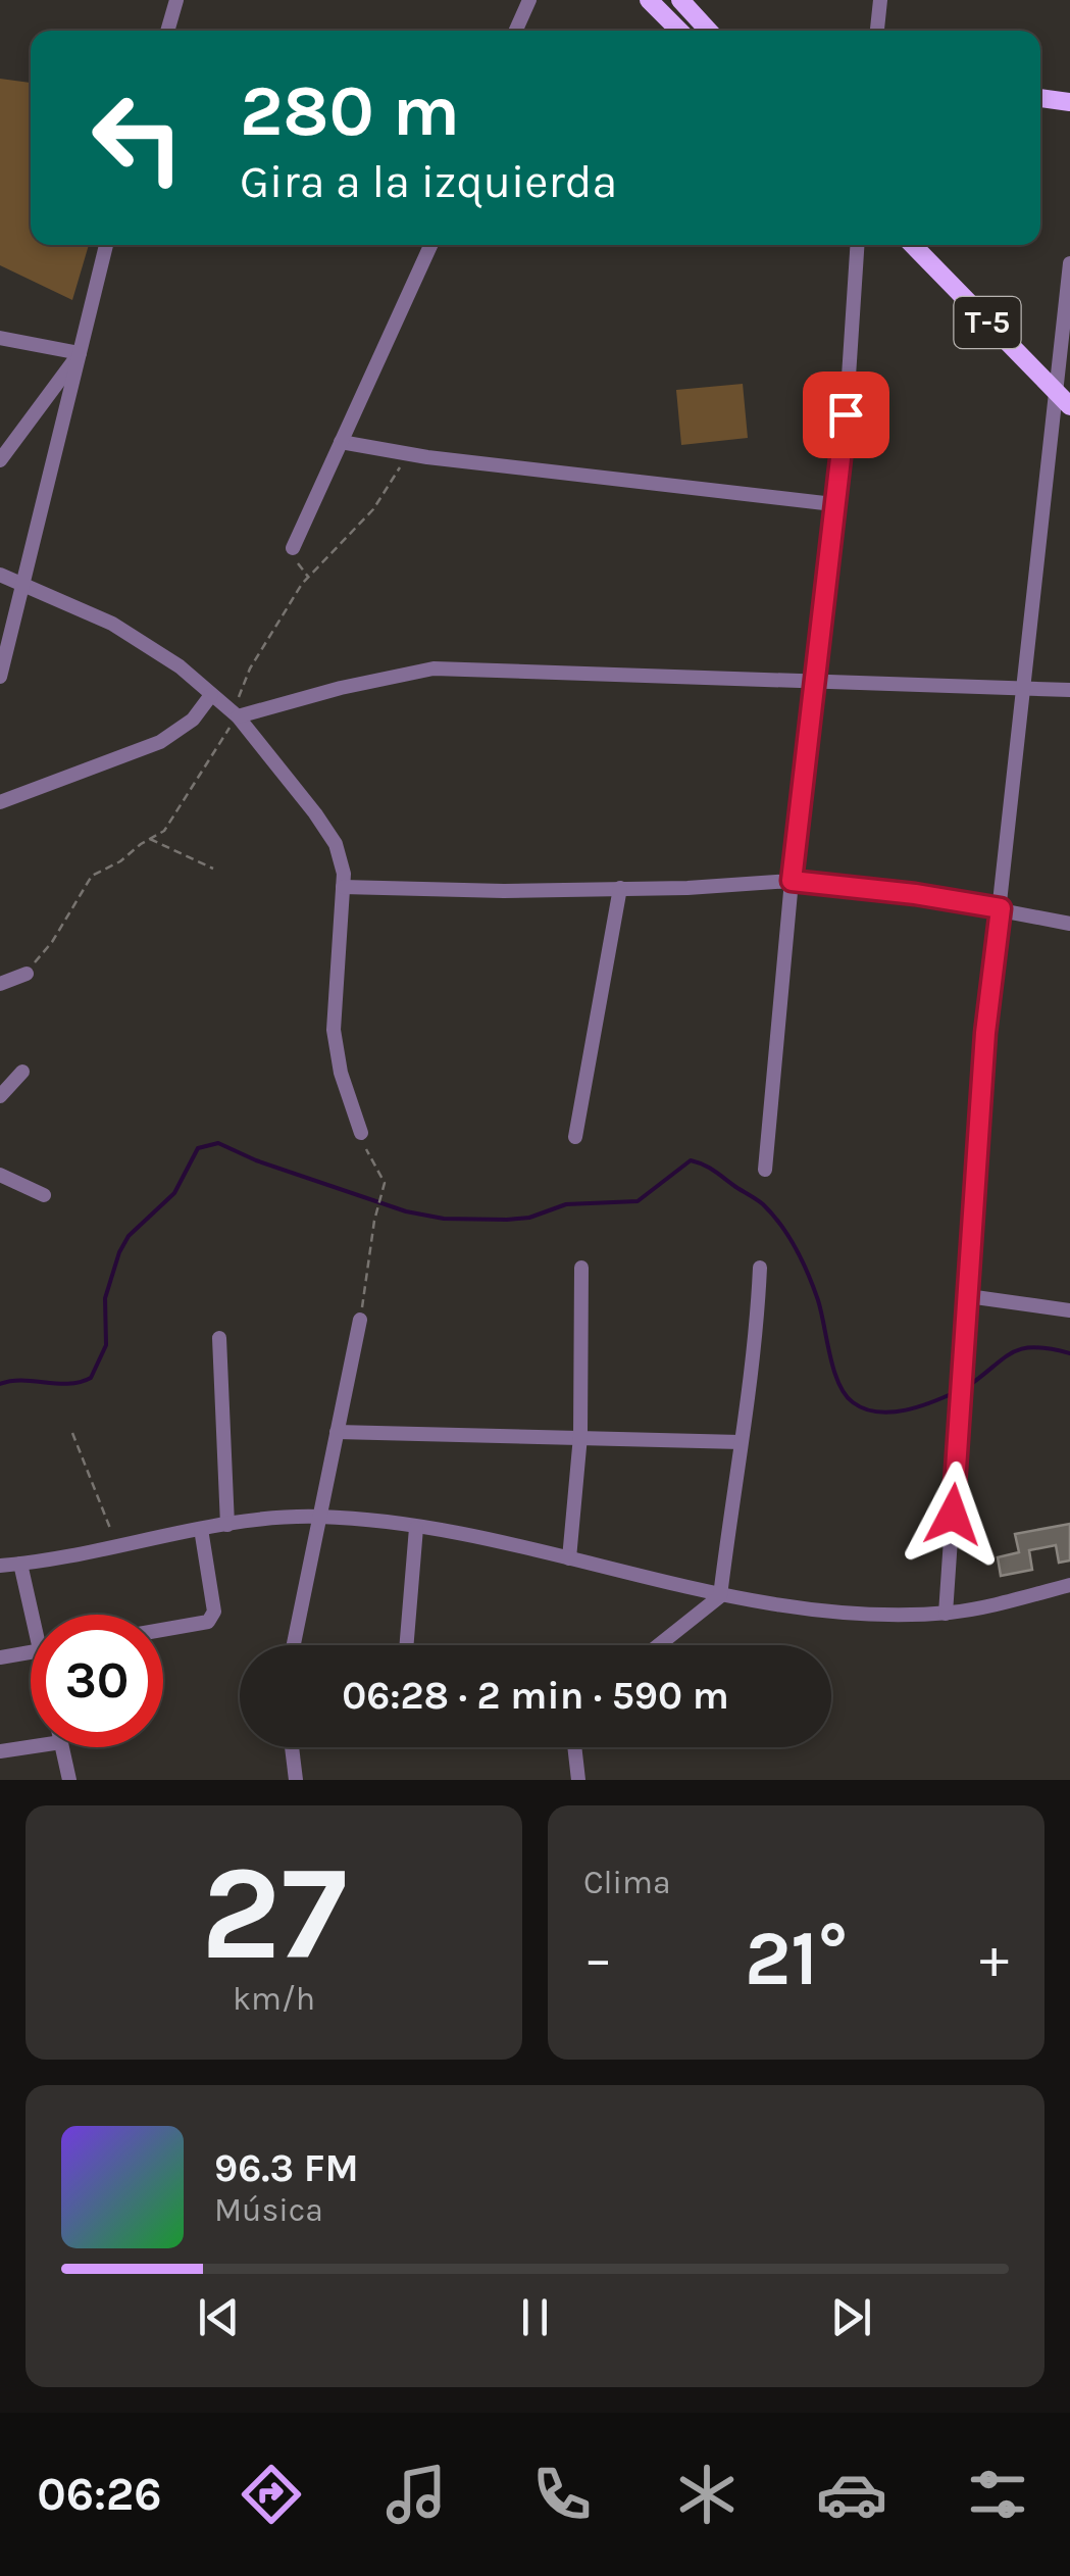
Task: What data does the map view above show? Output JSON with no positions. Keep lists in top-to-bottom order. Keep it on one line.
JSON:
{"streets":{"main road":["T-5"]},"page":{"turn":["280 m","Gira a la izquierda"],"limit":"30","trip":"06:28 · 2 min · 590 m","tile":[["27","km/h"],"Clima"],"heat":["−","21°","+"],"song":["96.3 FM","Música"],"tabs":"06:26"}}
